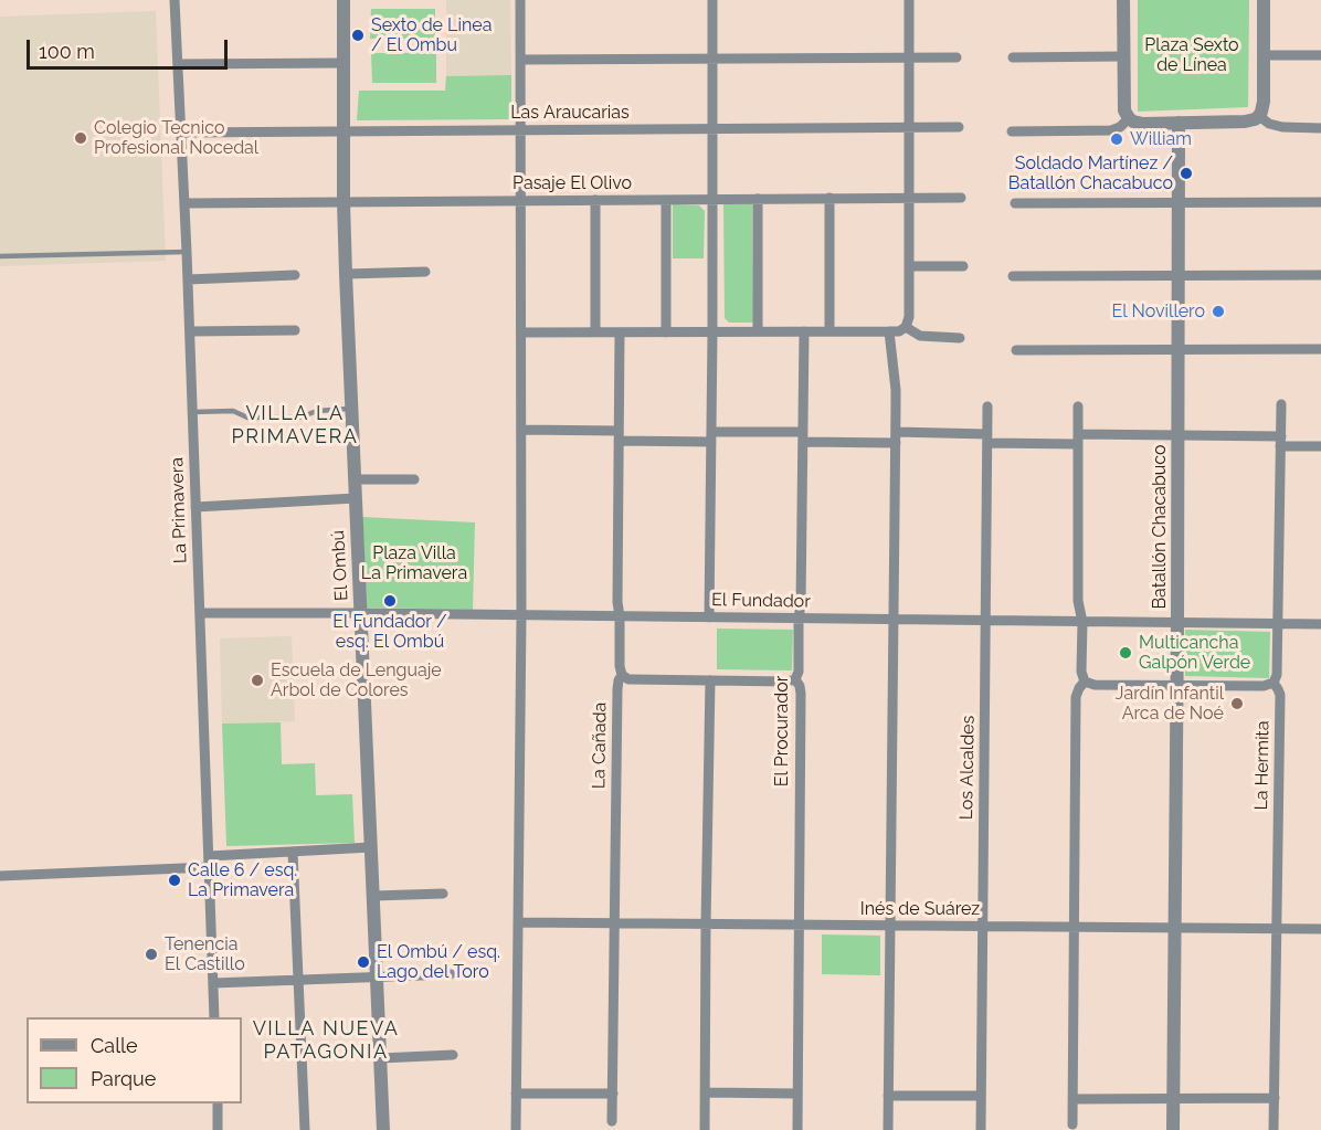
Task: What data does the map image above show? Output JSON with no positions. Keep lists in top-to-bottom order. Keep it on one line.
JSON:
{"streets":{"street":["Las Araucarias","Pasaje El Olivo","La Primavera","Batallón Chacabuco","El Ombú","El Fundador","El Procurador","La Cañada","La Hermita","Los Alcaldes","Inés de Suárez"]},"crossings":[["Las Araucarias","La Primavera"],["Las Araucarias","El Ombú"],["Pasaje El Olivo","La Primavera"],["Pasaje El Olivo","El Ombú"],["La Primavera","El Fundador"],["Batallón Chacabuco","El Fundador"],["Batallón Chacabuco","Inés de Suárez"],["El Ombú","El Fundador"],["El Fundador","El Procurador"],["El Fundador","La Cañada"],["El Fundador","La Hermita"],["El Fundador","Los Alcaldes"],["El Procurador","Inés de Suárez"],["La Cañada","Inés de Suárez"],["La Hermita","Inés de Suárez"],["Los Alcaldes","Inés de Suárez"]],"districts":["VILLA LA PRIMAVERA","VILLA NUEVA PATAGONIA"],"parks":["Plaza Sexto de Línea","Plaza Villa La Primavera"],"places":["Sexto de Linea / El Ombu","Colegio Tecnico Profesional Nocedal","William","Soldado Martínez / Batallón Chacabuco","El Novillero","El Fundador / esq. El Ombú","Multicancha Galpón Verde","Escuela de Lenguaje Arbol de Colores","Jardín Infantil Arca de Noé","Calle 6 / esq. La Primavera","Tenencia El Castillo","El Ombú / esq. Lago del Toro"],"legend":["Calle","Parque"],"scale_bar":"100 m"}
